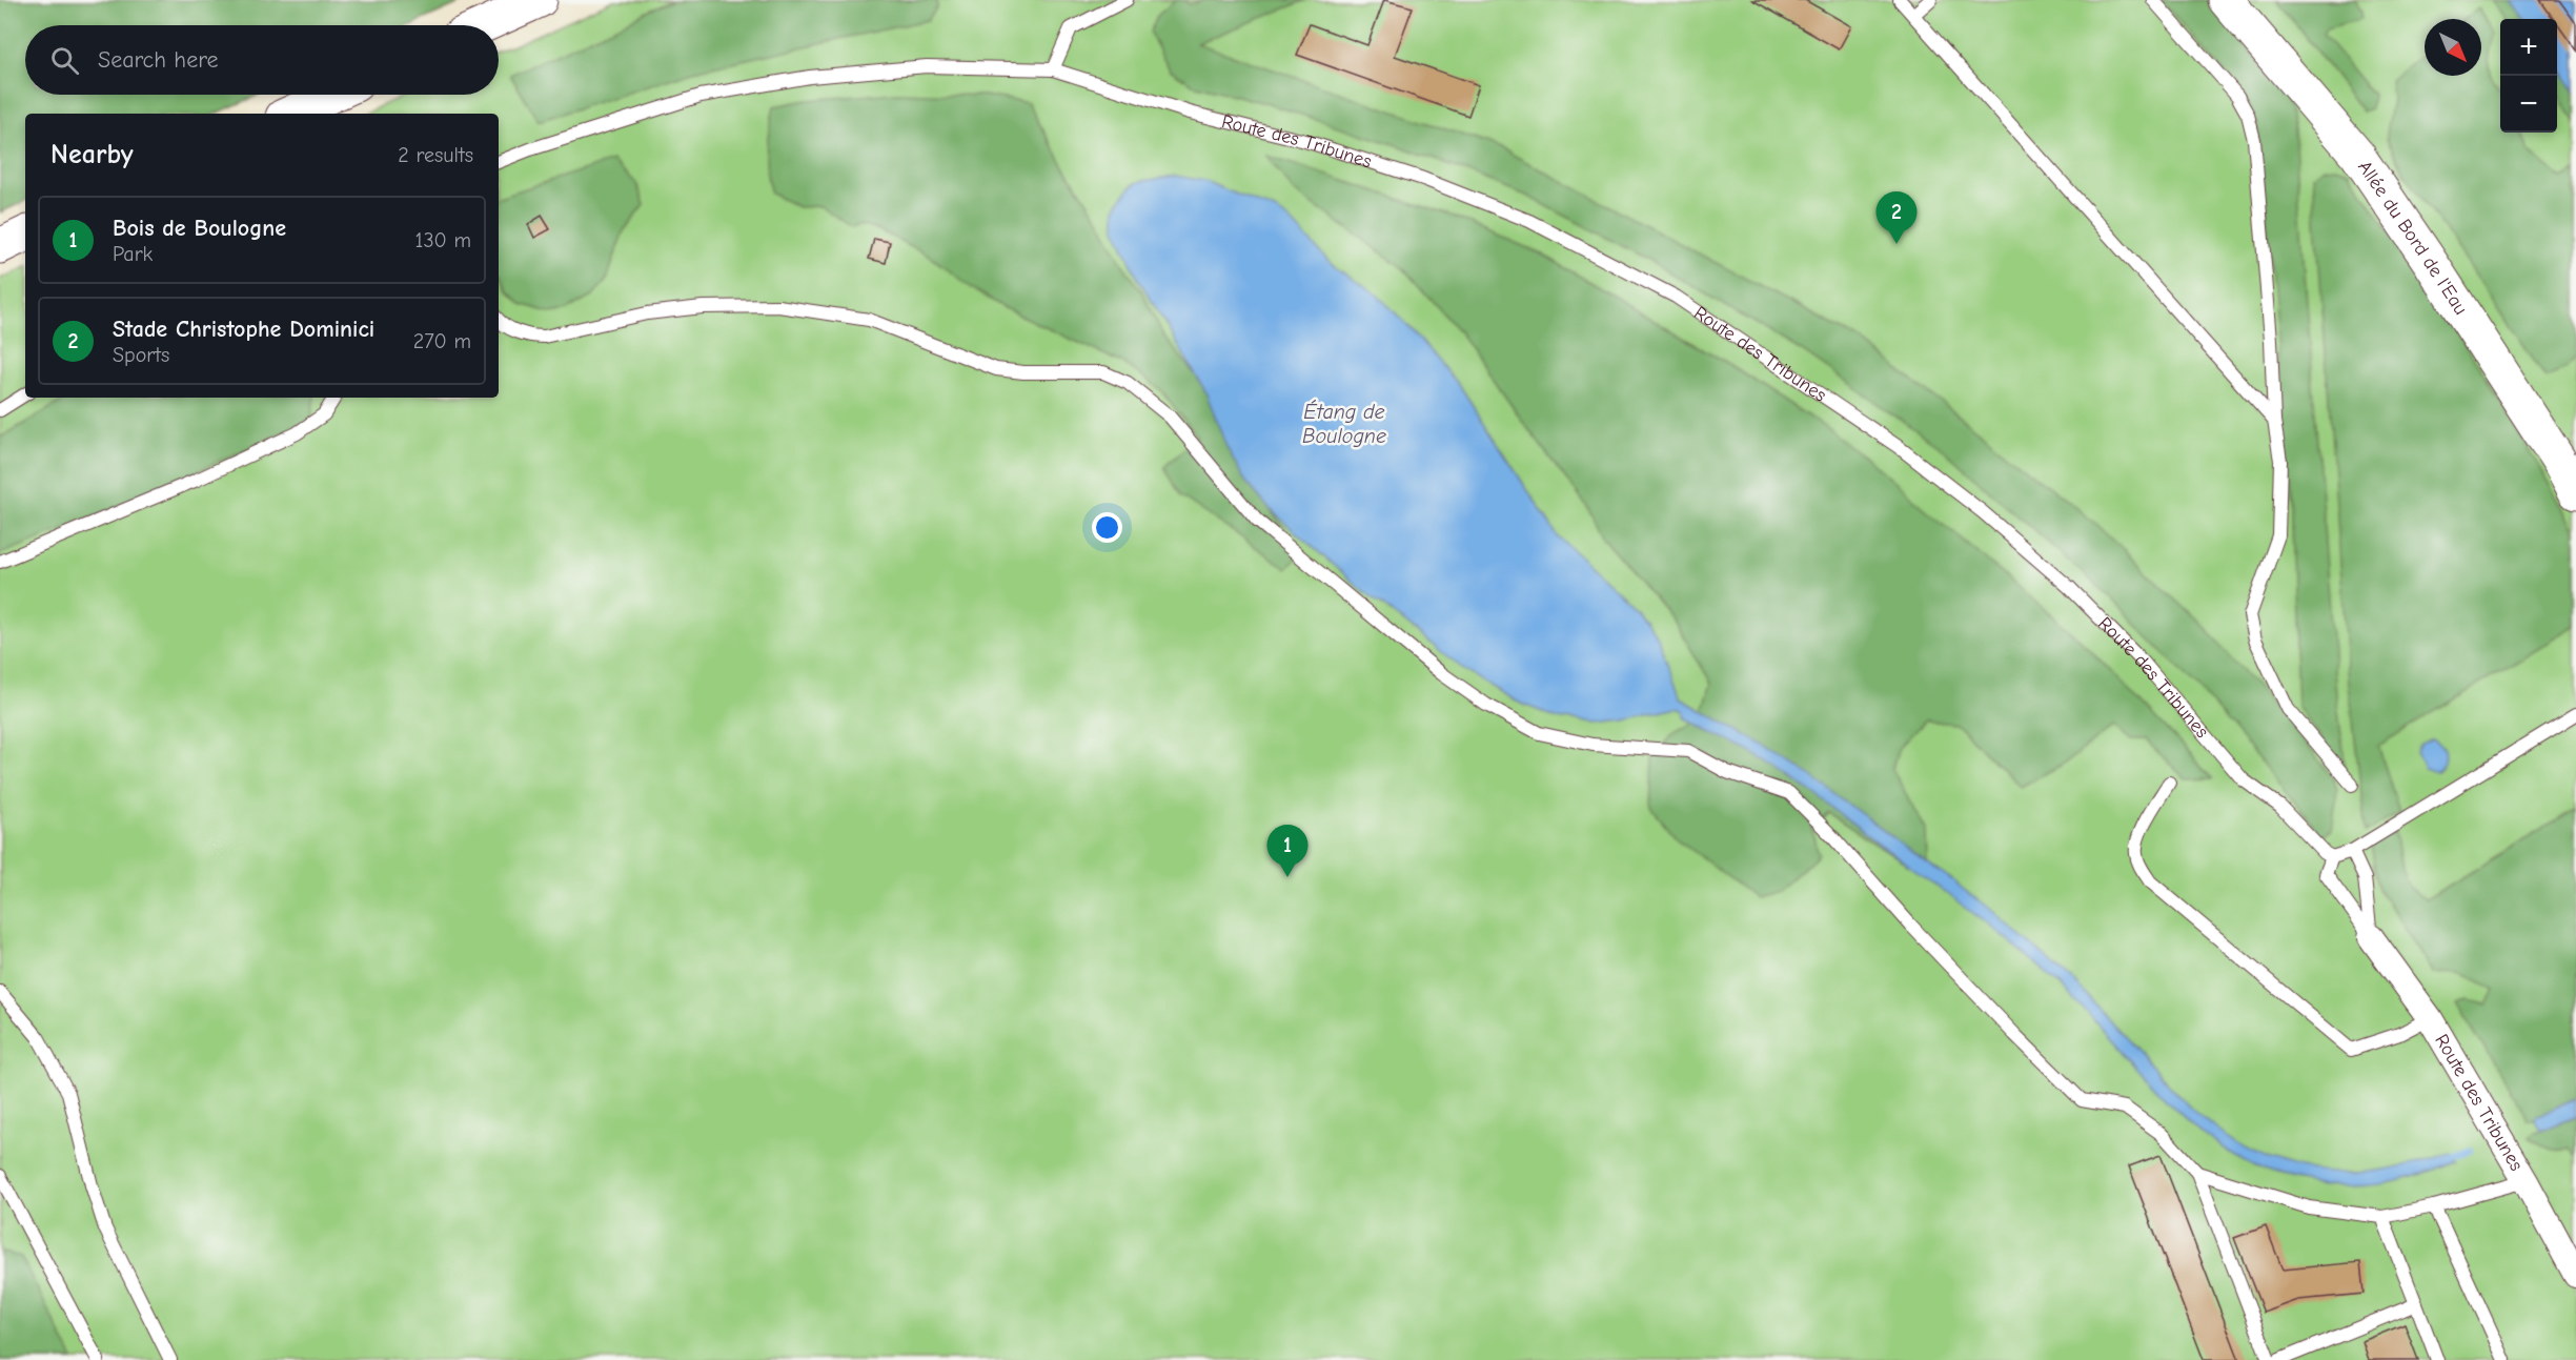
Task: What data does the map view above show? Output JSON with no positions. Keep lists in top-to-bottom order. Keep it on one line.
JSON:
{"streets":{"main road":["Allée du Bord de l'Eau"],"street":["Route des Tribunes"]},"water":["Étang de Boulogne"],"north":"bottom right","page":{"map_buttons":["+","−"],"search":"Search here","heading":["Nearby","2 results"],"pins":["2","1"],"list":[{"mark":"1","name":"Bois de Boulogne","note":"Park","value":"130 m"},{"mark":"2","name":"Stade Christophe Dominici","note":"Sports","value":"270 m"}]}}
